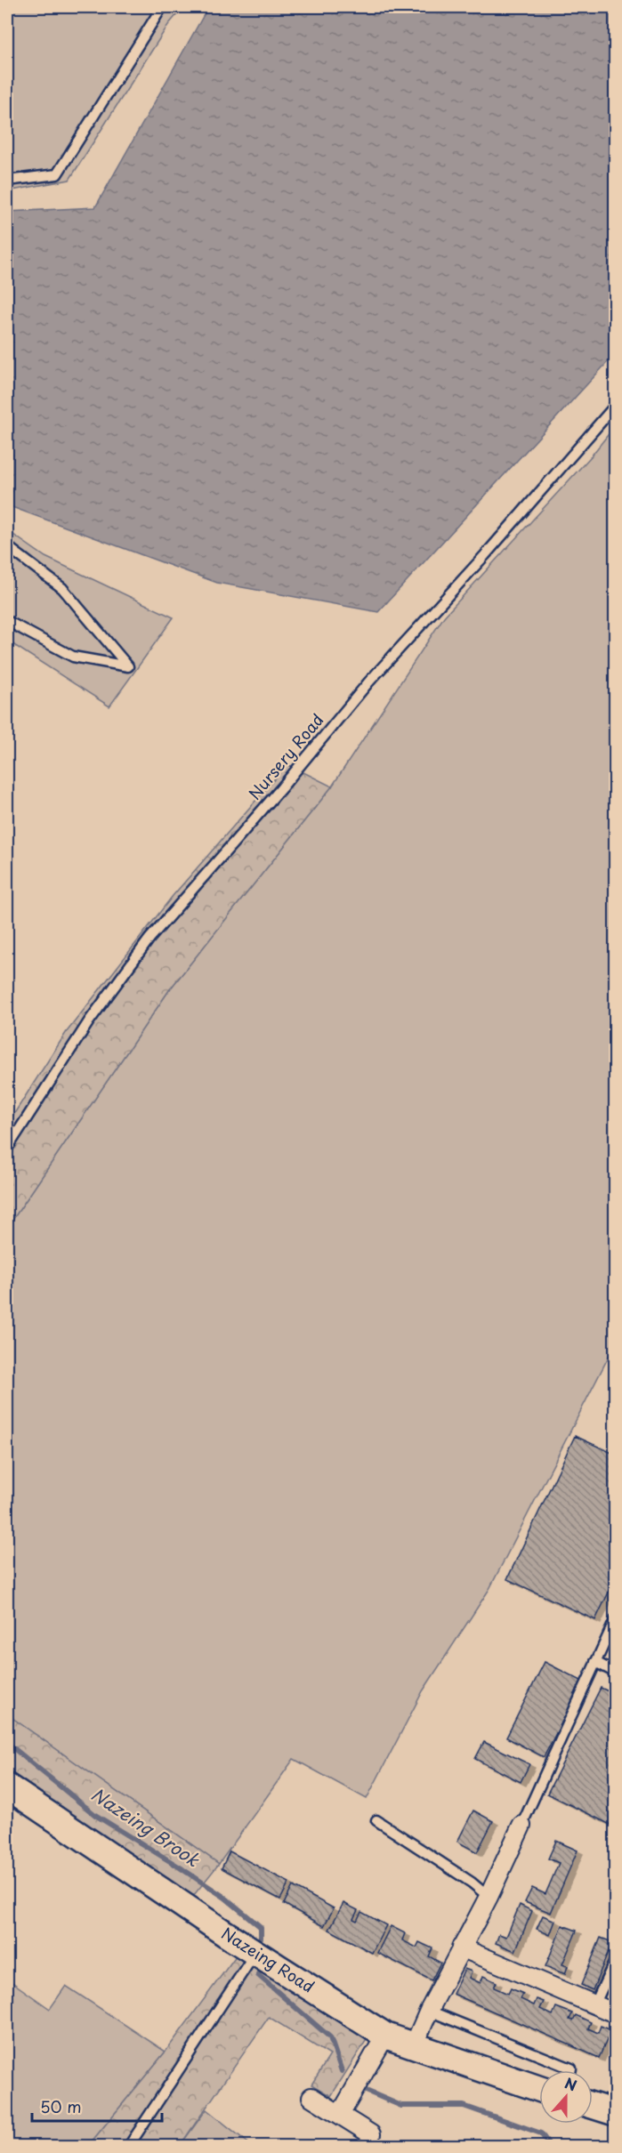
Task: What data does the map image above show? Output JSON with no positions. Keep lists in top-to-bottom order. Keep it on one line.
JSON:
{"streets":{"main road":["Nazeing Road"],"lane":["Nursery Road"]},"water":["Nazeing Brook"],"scale_bar":"50 m","north":"top"}
